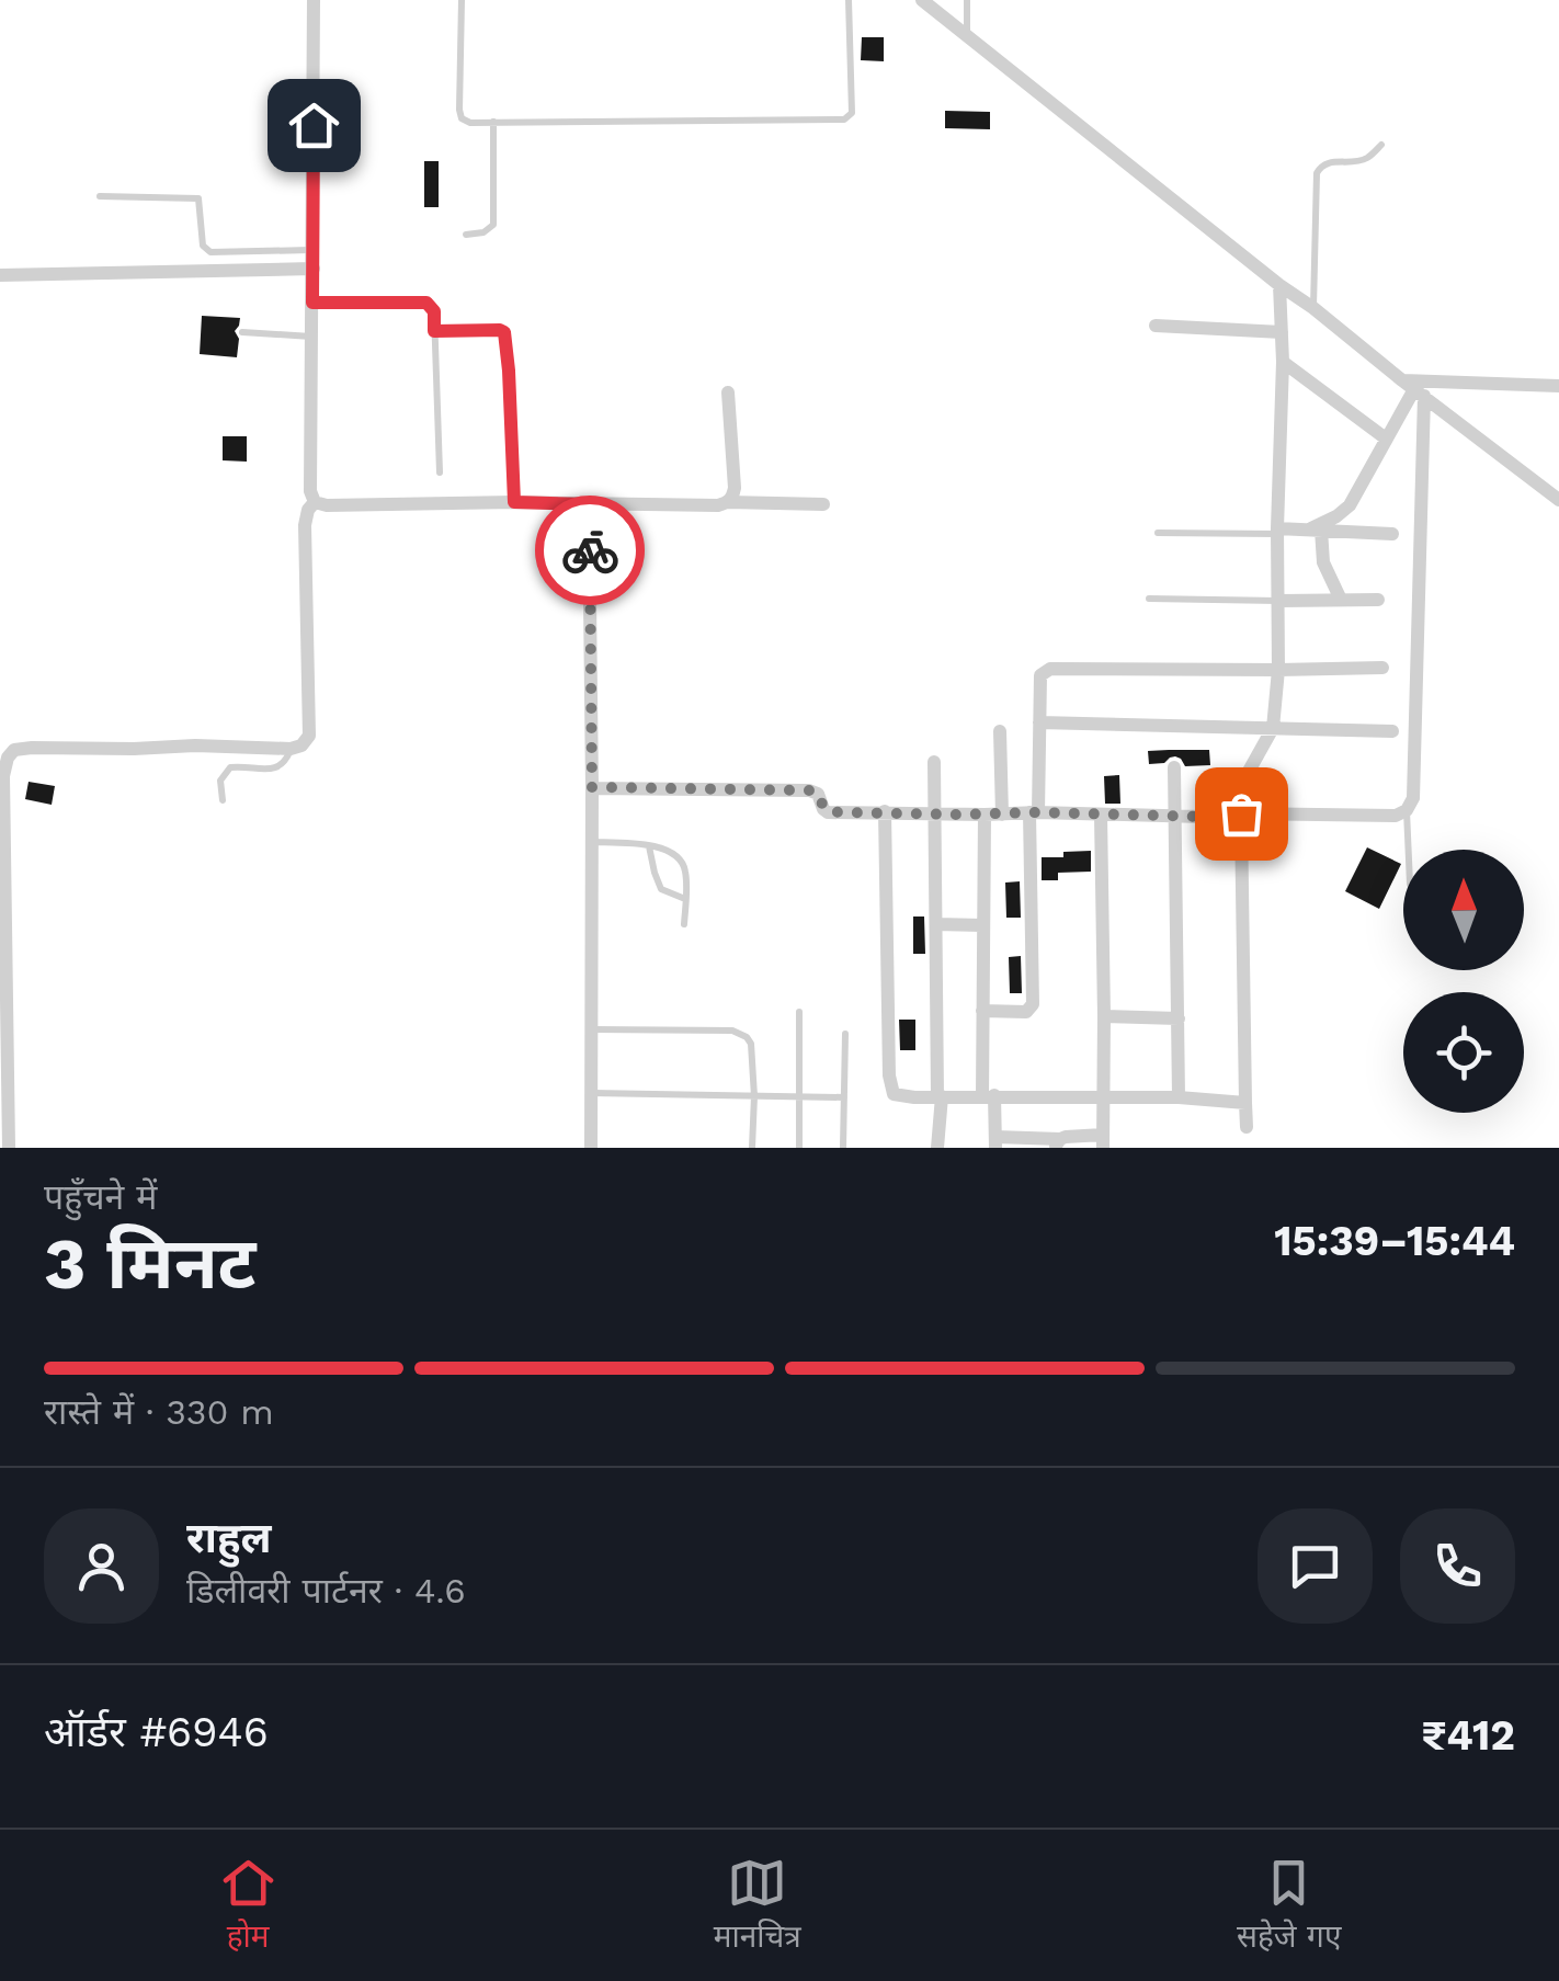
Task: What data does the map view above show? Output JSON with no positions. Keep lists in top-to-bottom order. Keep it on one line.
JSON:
{"north":"top","page":{"heading":["3 मिनट","पहुँचने में","15:39–15:44"],"panel":["राहुल","डिलीवरी पार्टनर · 4.6","ऑर्डर #6946","₹412"],"bar":"रास्ते में · 330 m","tabs":["होम","मानचित्र","सहेजे गए"]}}
